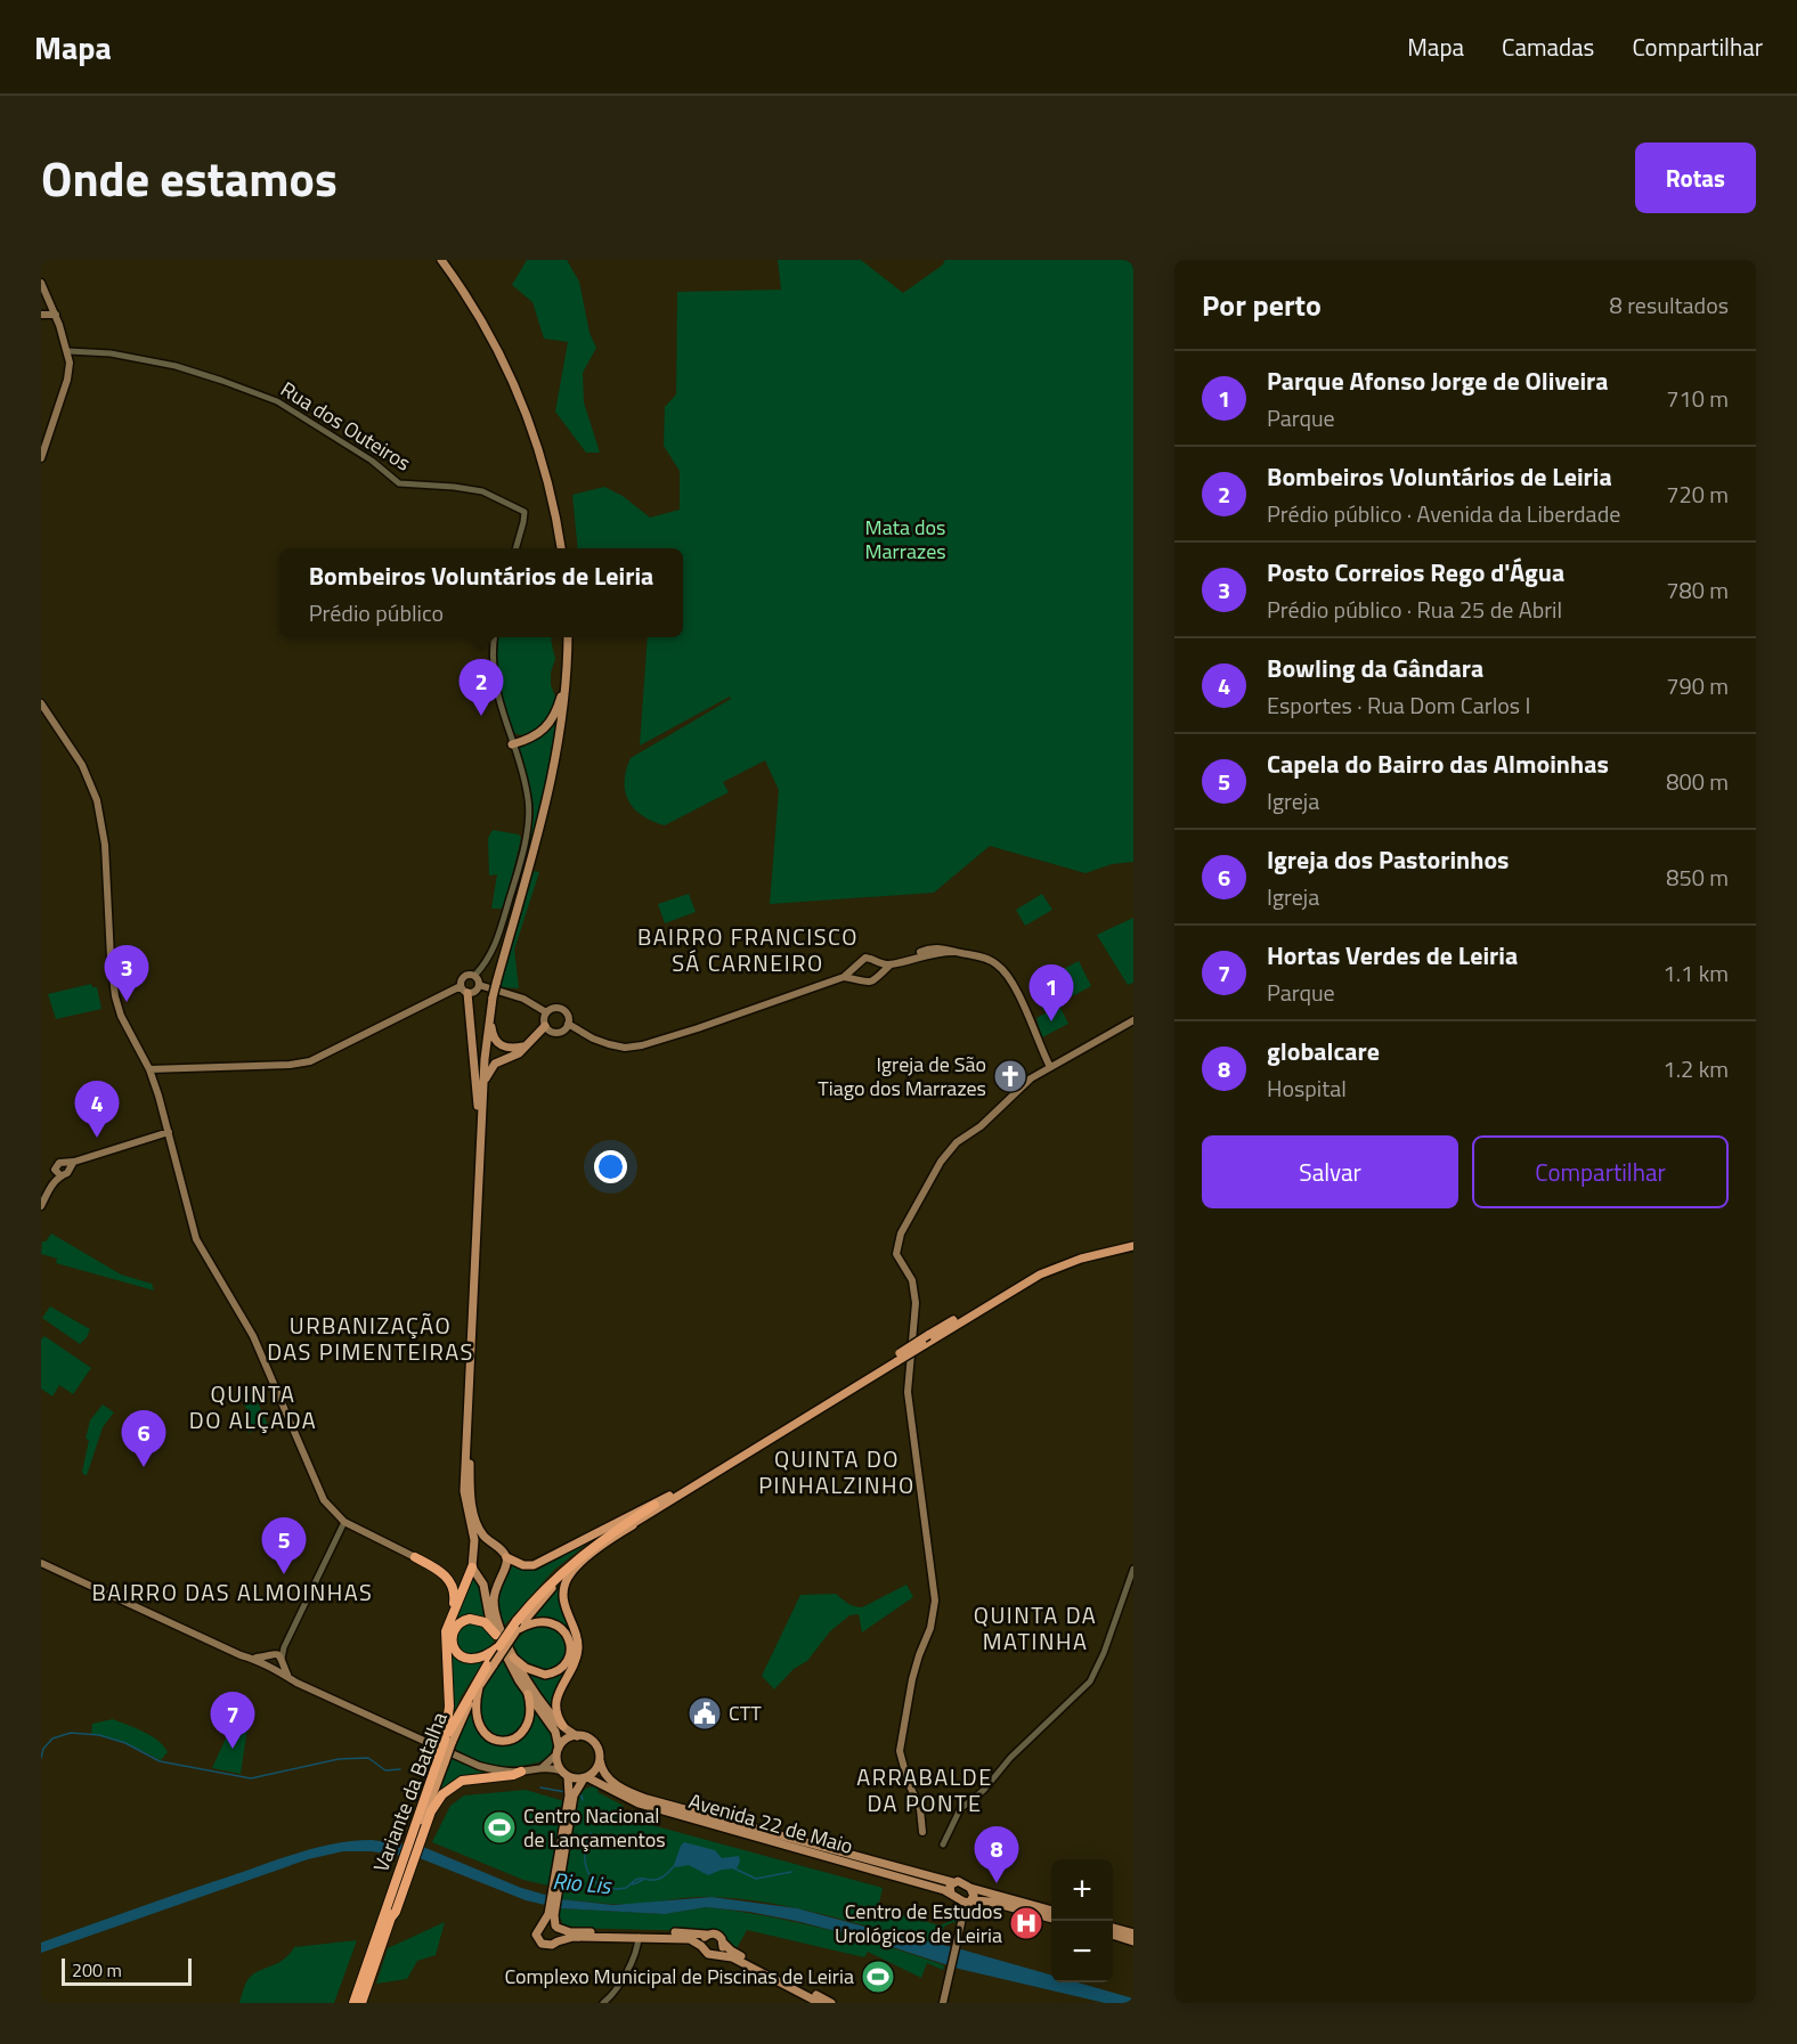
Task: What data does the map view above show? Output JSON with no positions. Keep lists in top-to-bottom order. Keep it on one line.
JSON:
{"streets":{"highway":["Variante da Batalha"],"main road":["Avenida 22 de Maio"],"street":["Rua dos Outeiros"]},"districts":["BAIRRO FRANCISCO SÁ CARNEIRO","URBANIZAÇÃO DAS PIMENTEIRAS","QUINTA DO ALÇADA","QUINTA DO PINHALZINHO","BAIRRO DAS ALMOINHAS","QUINTA DA MATINHA","ARRABALDE DA PONTE"],"water":["Rio Lis"],"parks":["Mata dos Marrazes"],"places":{"church":["Igreja de São Tiago dos Marrazes"],"public building":["CTT"],"sports":["Centro Nacional de Lançamentos","Complexo Municipal de Piscinas de Leiria"],"hospital":["Centro de Estudos Urológicos de Leiria"]},"scale_bar":"200 m","page":{"header":"Mapa","nav":["Mapa","Camadas","Compartilhar"],"title":"Onde estamos","buttons":["Rotas",["Salvar","Compartilhar"]],"heading":["Por perto","8 resultados"],"list":[{"mark":"1","name":"Parque Afonso Jorge de Oliveira","note":"Parque","value":"710 m"},{"mark":"2","name":"Bombeiros Voluntários de Leiria","note":"Prédio público · Avenida da Liberdade","value":"720 m"},{"mark":"3","name":"Posto Correios Rego d'Água","note":"Prédio público · Rua 25 de Abril","value":"780 m"},{"mark":"4","name":"Bowling da Gândara","note":"Esportes · Rua Dom Carlos I","value":"790 m"},{"mark":"5","name":"Capela do Bairro das Almoinhas","note":"Igreja","value":"800 m"},{"mark":"6","name":"Igreja dos Pastorinhos","note":"Igreja","value":"850 m"},{"mark":"7","name":"Hortas Verdes de Leiria","note":"Parque","value":"1.1 km"},{"mark":"8","name":"globalcare","note":"Hospital","value":"1.2 km"}],"popup":["Bombeiros Voluntários de Leiria","Prédio público"],"pins":["2","3","1","4","6","5","7","8"],"map_buttons":["+","−"],"scale":"200 m"}}
